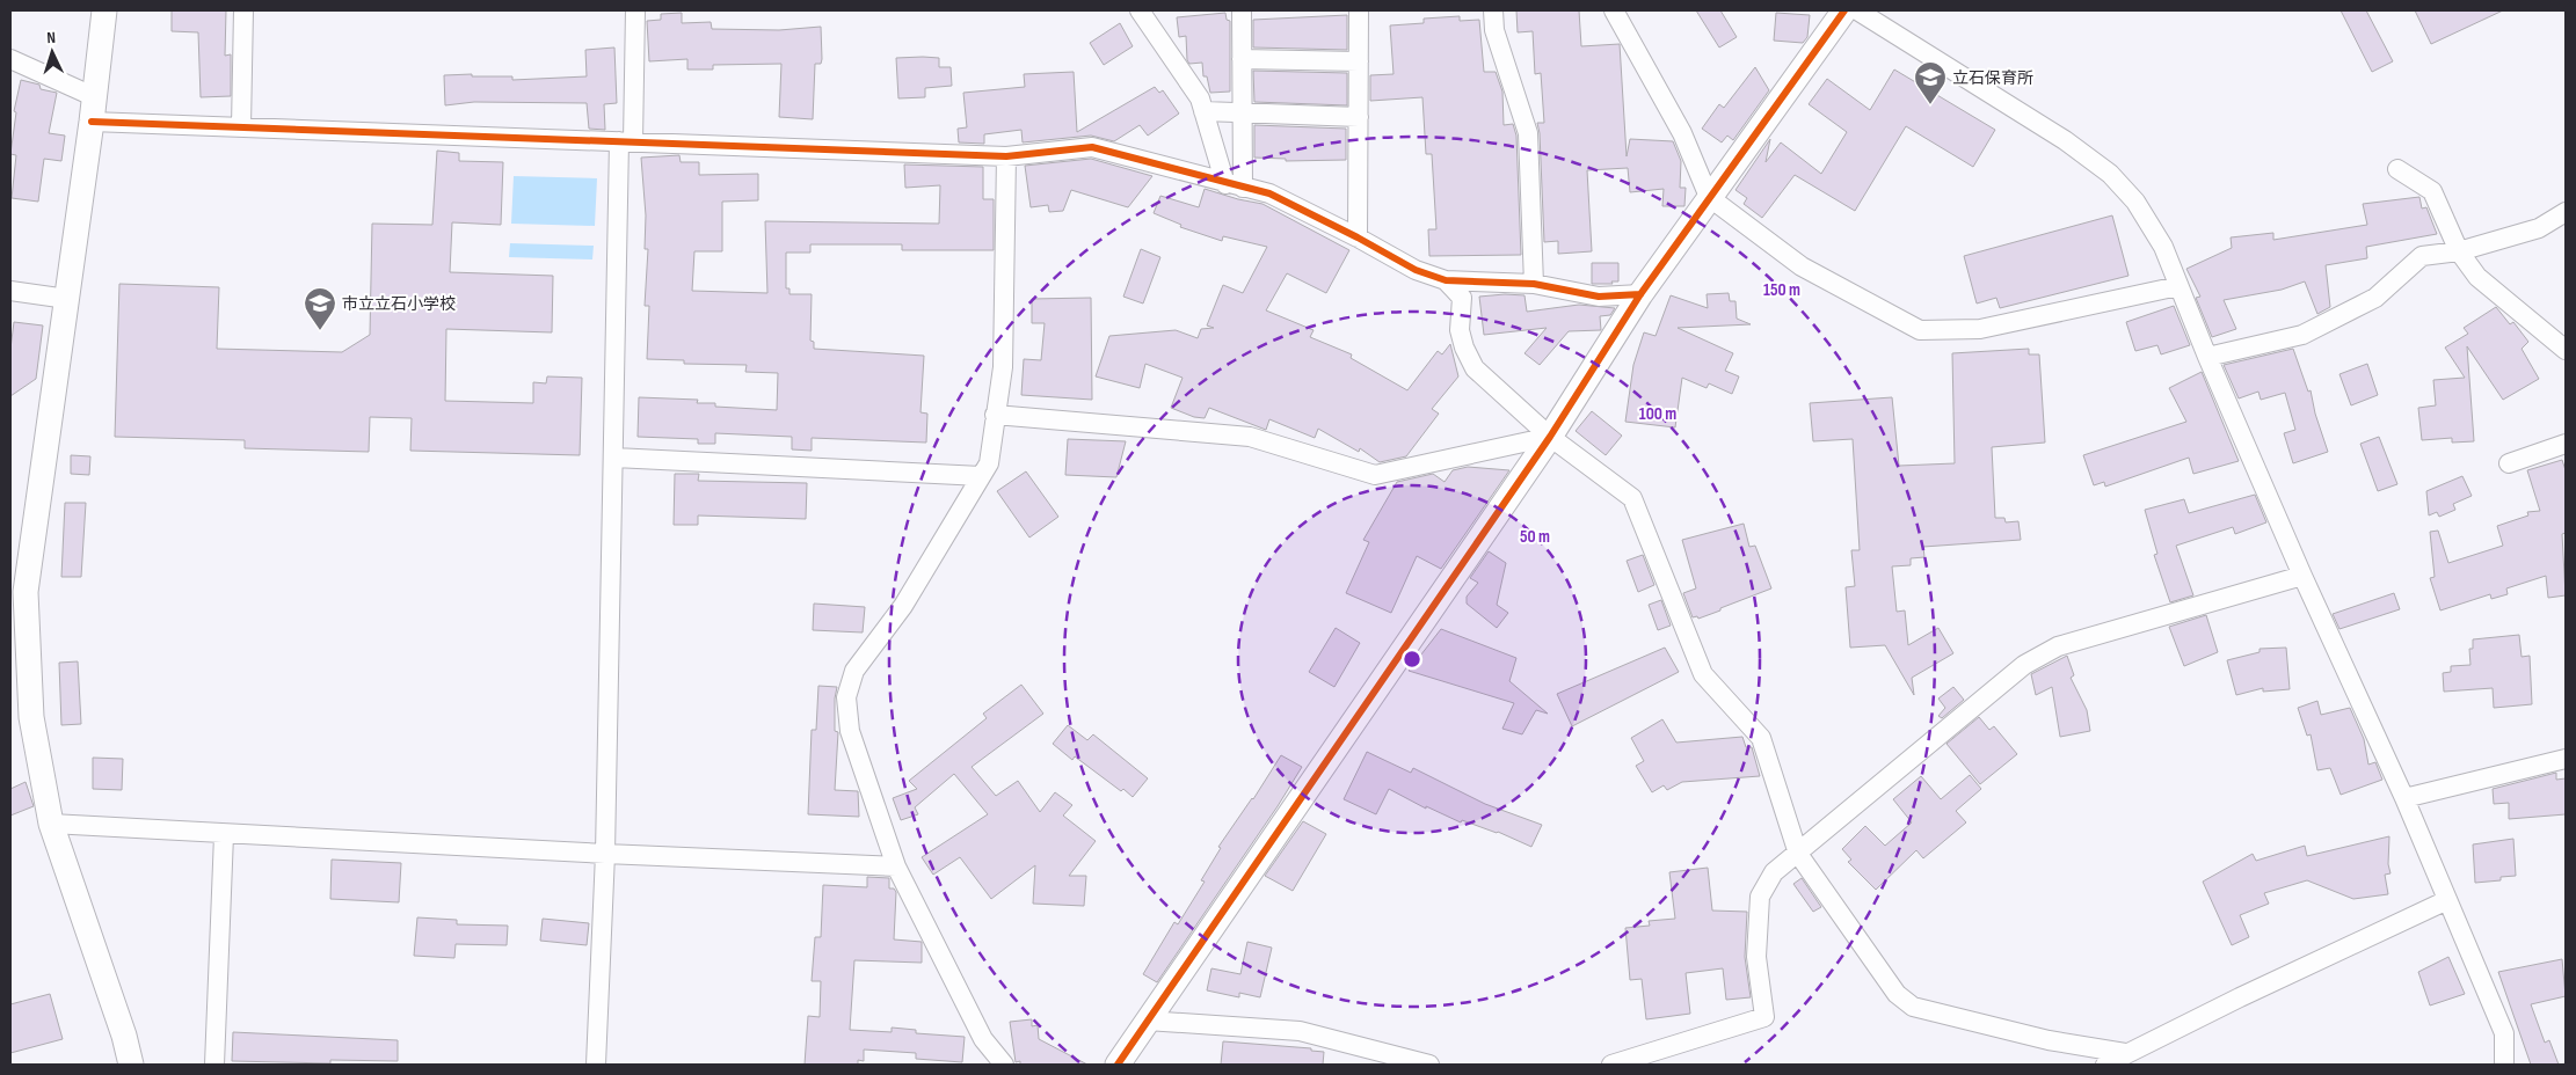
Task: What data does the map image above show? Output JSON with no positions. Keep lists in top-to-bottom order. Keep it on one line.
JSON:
{"places":{"school or university":["立石保育所","市立立石小学校"]},"north":"top","rings":["150 m","100 m","50 m"]}
